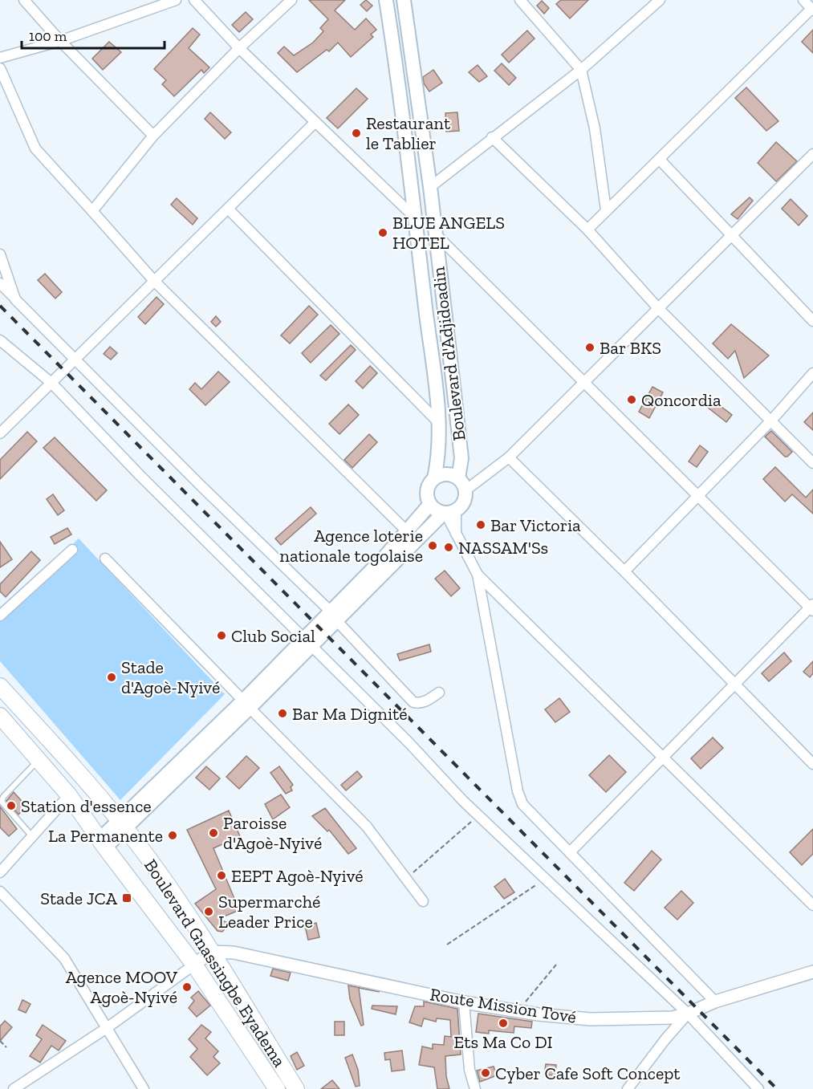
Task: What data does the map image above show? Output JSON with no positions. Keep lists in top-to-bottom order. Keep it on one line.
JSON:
{"streets":{"highway":["Boulevard Gnassingbe Eyadema"],"main road":["Boulevard d'Adjidoadin"],"street":["Route Mission Tové"]},"crossings":[["Boulevard Gnassingbe Eyadema","Route Mission Tové"]],"places":{"other":["Restaurant le Tablier","BLUE ANGELS HOTEL","Bar BKS","Qoncordia","Bar Victoria","Agence loterie nationale togolaise","NASSAM'Ss","Club Social","Stade d'Agoè-Nyivé","Bar Ma Dignité","Station d'essence","Paroisse d'Agoè-Nyivé","La Permanente","EEPT Agoè-Nyivé","Supermarché Leader Price","Agence MOOV Agoè-Nyivé","Ets Ma Co DI","Cyber Cafe Soft Concept"],"transit":["Stade JCA"]},"scale_bar":"100 m"}
